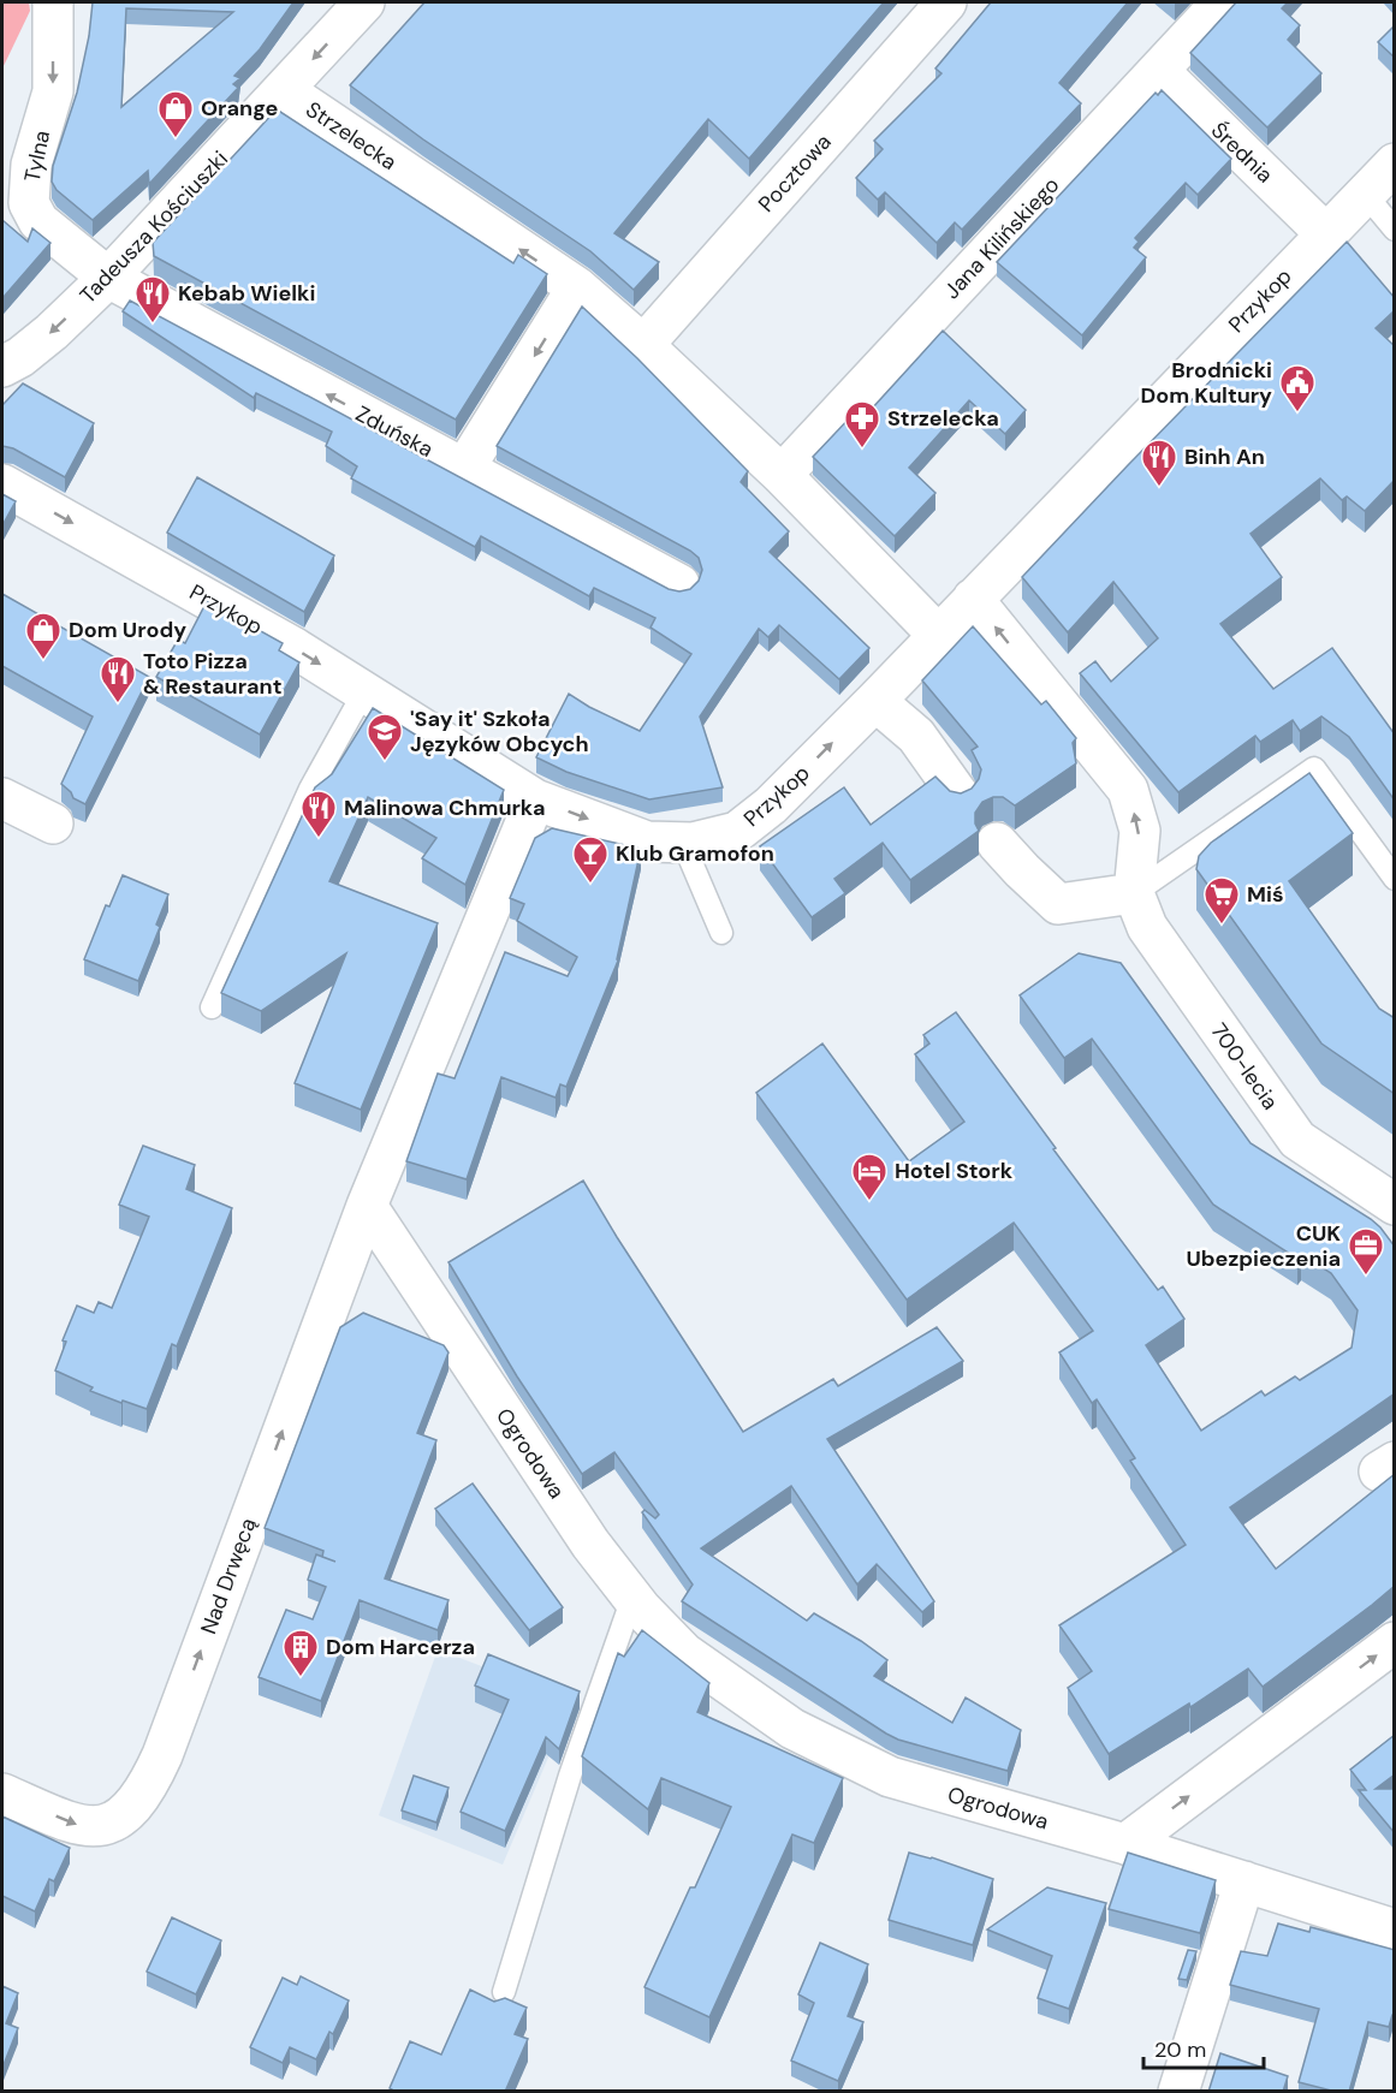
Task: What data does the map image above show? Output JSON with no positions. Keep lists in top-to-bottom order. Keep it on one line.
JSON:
{"streets":{"street":["Strzelecka","Średnia","Tylna","Pocztowa","Tadeusza Kościuszki","Jana Kilińskiego","Przykop","Zduńska","700-lecia","Ogrodowa","Nad Drwęcą"]},"crossings":[["Strzelecka","Pocztowa"],["Strzelecka","Tadeusza Kościuszki"],["Strzelecka","Jana Kilińskiego"],["Strzelecka","Przykop"],["Średnia","Jana Kilińskiego"],["Średnia","Przykop"],["Tylna","Tadeusza Kościuszki"],["Tylna","Zduńska"],["Tadeusza Kościuszki","Zduńska"],["Przykop","700-lecia"],["Ogrodowa","Nad Drwęcą"]],"one_way":["Strzelecka","Tylna","Tadeusza Kościuszki","Przykop","Zduńska","Nad Drwęcą"],"places":{"shop":["Orange","Dom Urody"],"restaurant":["Kebab Wielki","Binh An","Toto Pizza & Restaurant","Malinowa Chmurka"],"public building":["Brodnicki Dom Kultury"],"pharmacy":["Strzelecka"],"school or university":["'Say it' Szkoła Języków Obcych"],"bar":["Klub Gramofon"],"supermarket":["Miś"],"hotel":["Hotel Stork"],"office":["CUK Ubezpieczenia"],"building":["Dom Harcerza"]},"scale_bar":"20 m"}
